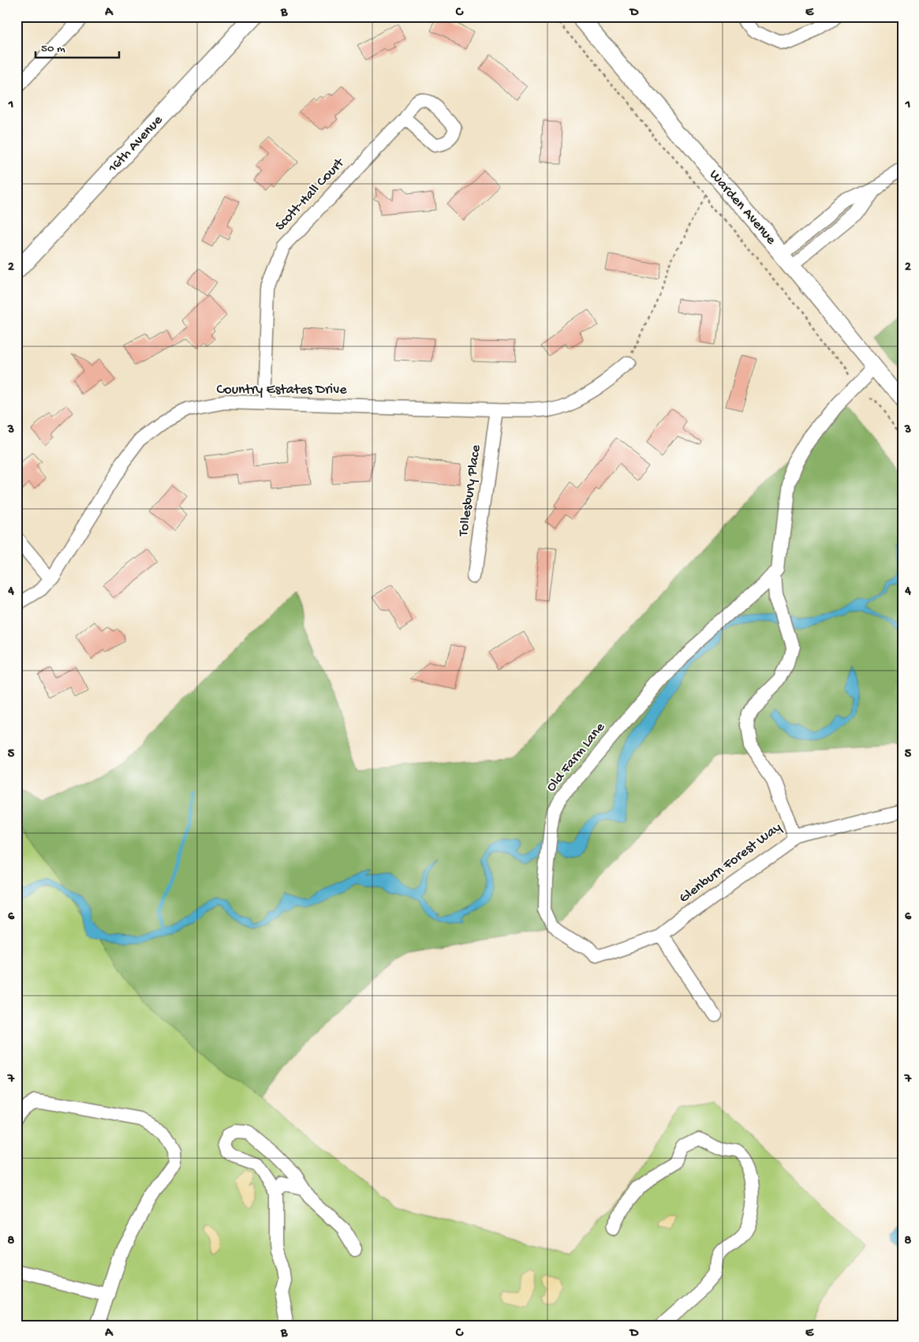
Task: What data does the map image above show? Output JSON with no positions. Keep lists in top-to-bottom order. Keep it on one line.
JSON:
{"streets":{"main road":["16th Avenue","Warden Avenue"],"street":["Scott-Hall Court","Country Estates Drive","Tollesbury Place","Old Farm Lane","Glenburn Forest Way"]},"crossings":[["Scott-Hall Court","Country Estates Drive"],["Warden Avenue","Glenburn Forest Way"],["Country Estates Drive","Tollesbury Place"],["Old Farm Lane","Glenburn Forest Way"]],"scale_bar":"50 m","grid":{"columns":["A","B","C","D","E"],"rows":["1","2","3","4","5","6","7","8"]}}
